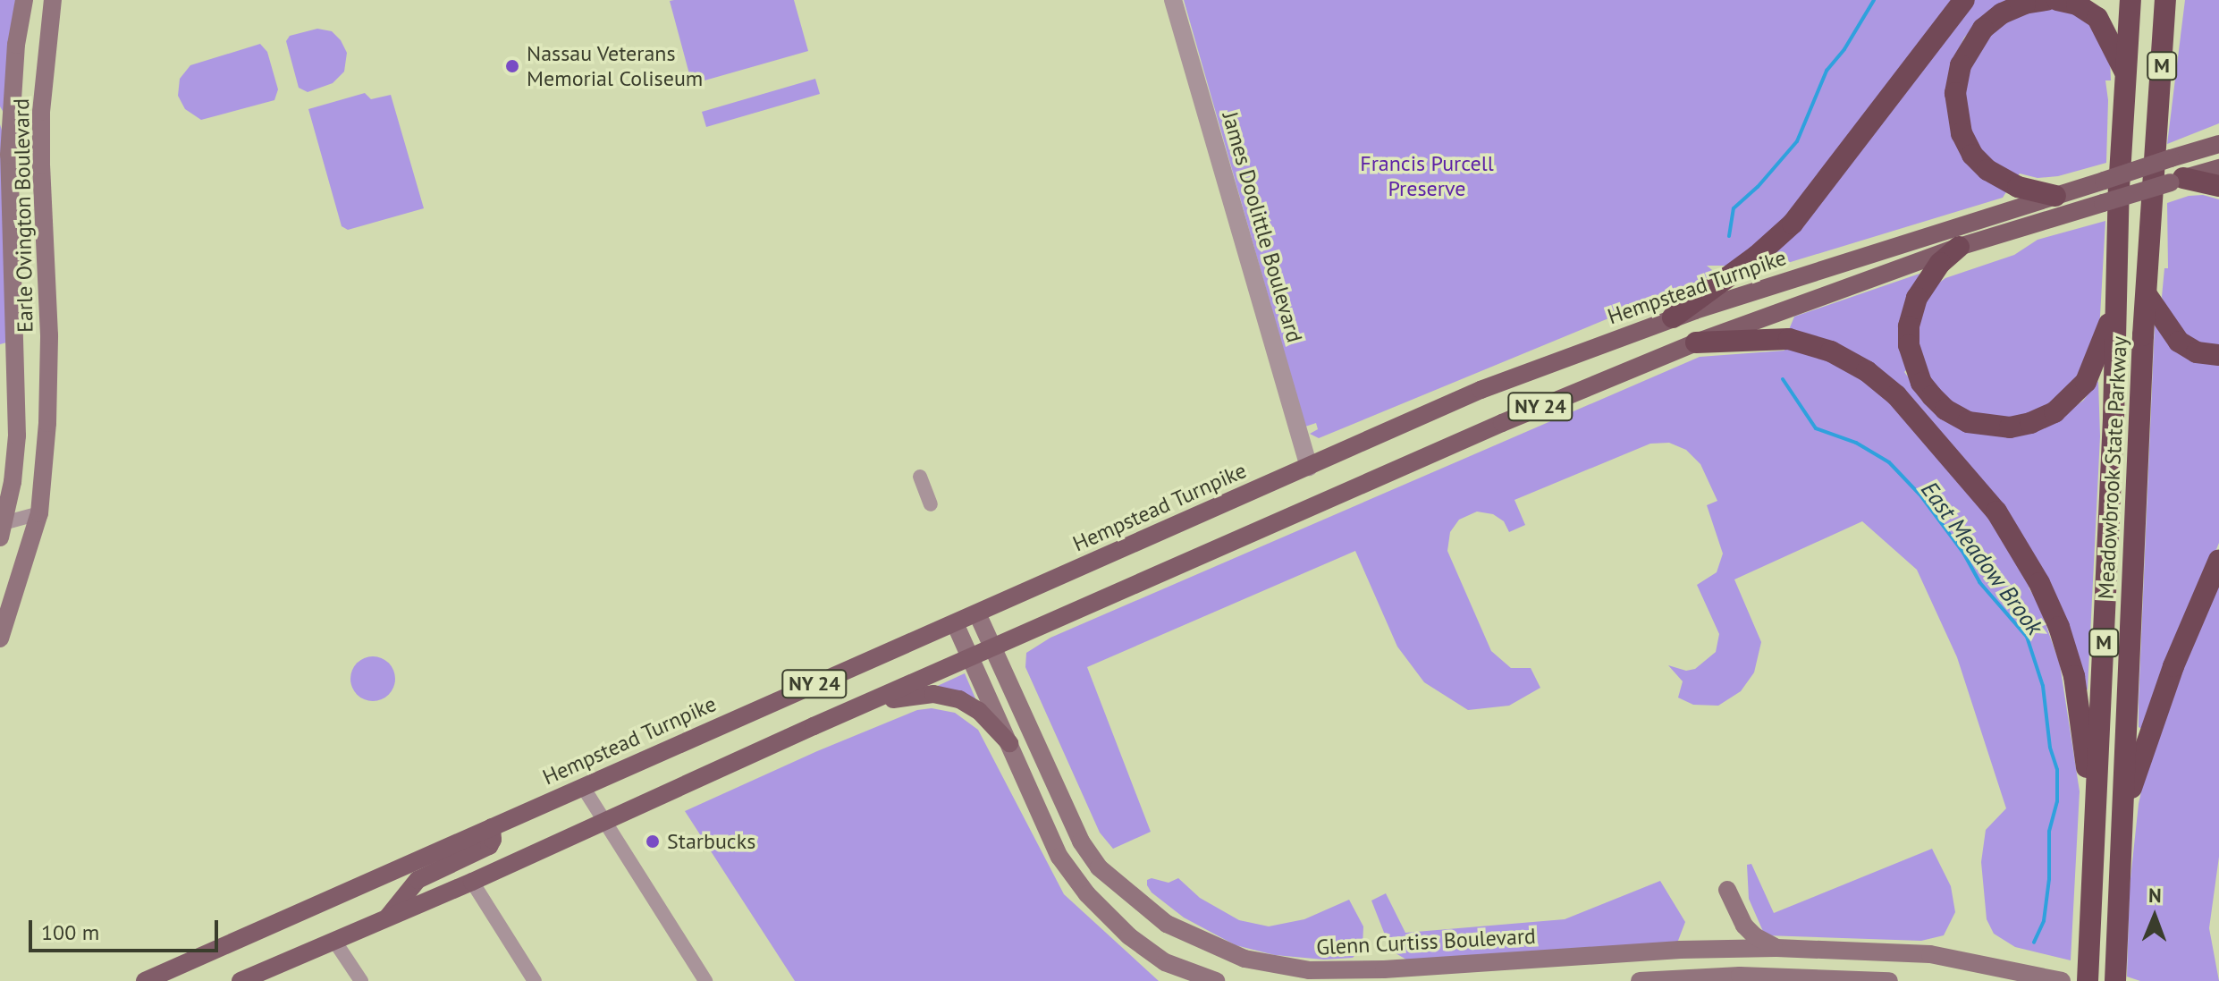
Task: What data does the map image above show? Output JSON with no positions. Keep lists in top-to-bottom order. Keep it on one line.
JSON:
{"streets":{"highway":["M","Meadowbrook State Parkway"],"main road":["Earle Ovington Boulevard","Hempstead Turnpike","NY 24","Glenn Curtiss Boulevard"],"street":["James Doolittle Boulevard"]},"crossings":[["James Doolittle Boulevard","Hempstead Turnpike"],["Hempstead Turnpike","Glenn Curtiss Boulevard"],["NY 24","Glenn Curtiss Boulevard"]],"water":["East Meadow Brook"],"parks":["Francis Purcell Preserve"],"places":["Nassau Veterans Memorial Coliseum","Starbucks"],"scale_bar":"100 m","north":"top"}
